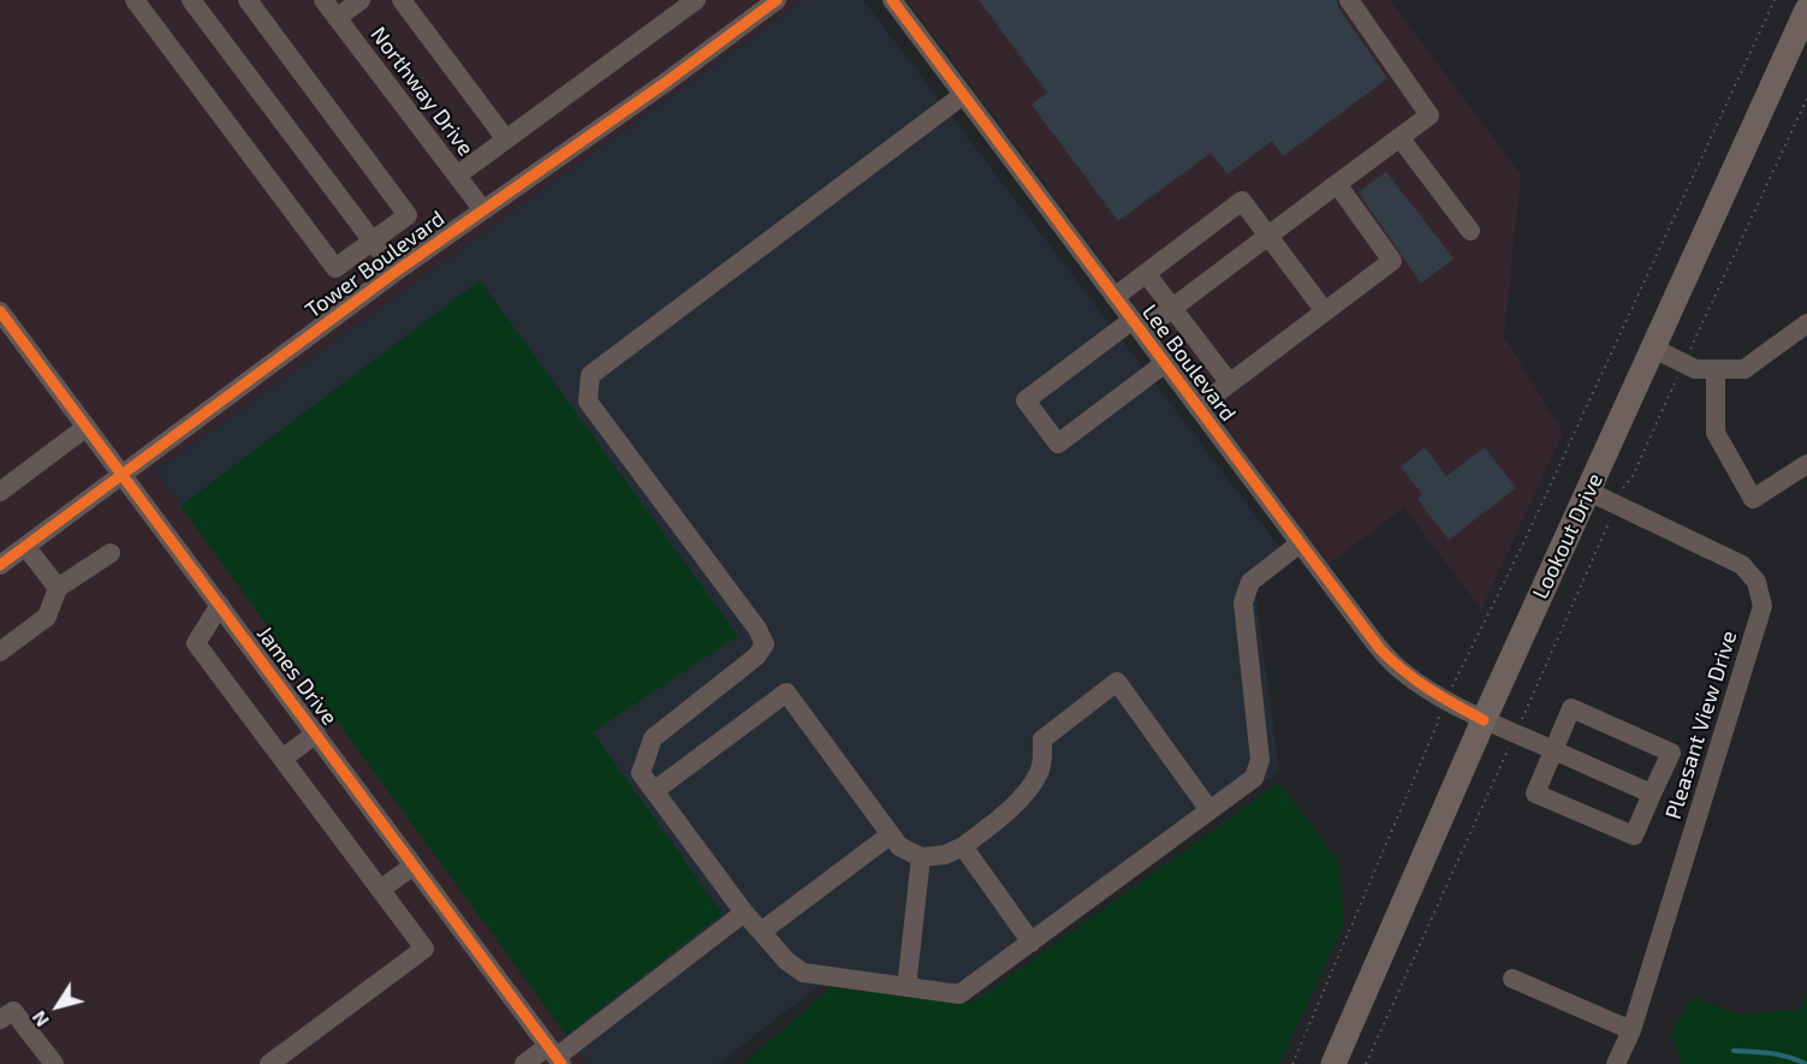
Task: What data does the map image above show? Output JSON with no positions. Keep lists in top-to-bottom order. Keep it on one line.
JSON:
{"streets":{"main road":["Lookout Drive"],"street":["Northway Drive","Tower Boulevard","Lee Boulevard","James Drive","Pleasant View Drive"]},"crossings":[["Northway Drive","Tower Boulevard"],["Tower Boulevard","James Drive"],["Lee Boulevard","Lookout Drive"],["Lookout Drive","Pleasant View Drive"]],"north":"bottom left"}
